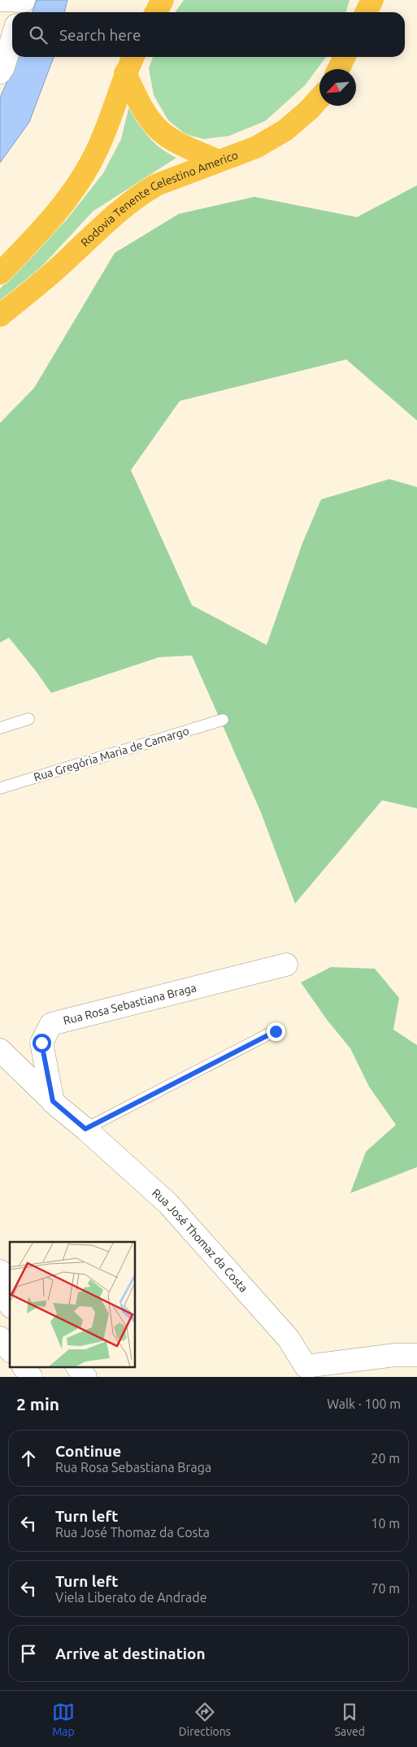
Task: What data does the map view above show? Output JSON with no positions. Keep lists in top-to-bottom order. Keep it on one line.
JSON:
{"streets":{"highway":["Rodovia Tenente Celestino Americo"],"street":["Rua Rosa Sebastiana Braga","Rua José Thomaz da Costa"],"lane":["Rua Gregória Maria de Camargo"]},"crossings":[["Rua Rosa Sebastiana Braga","Rua José Thomaz da Costa"]],"north":"bottom left","page":{"search":"Search here","heading":["2 min","Walk · 100 m"],"list":[["Continue","Rua Rosa Sebastiana Braga","20 m"],["Turn left","Rua José Thomaz da Costa","10 m"],["Turn left","Viela Liberato de Andrade","70 m"],"Arrive at destination"],"nav":["Map","Directions","Saved"]}}
